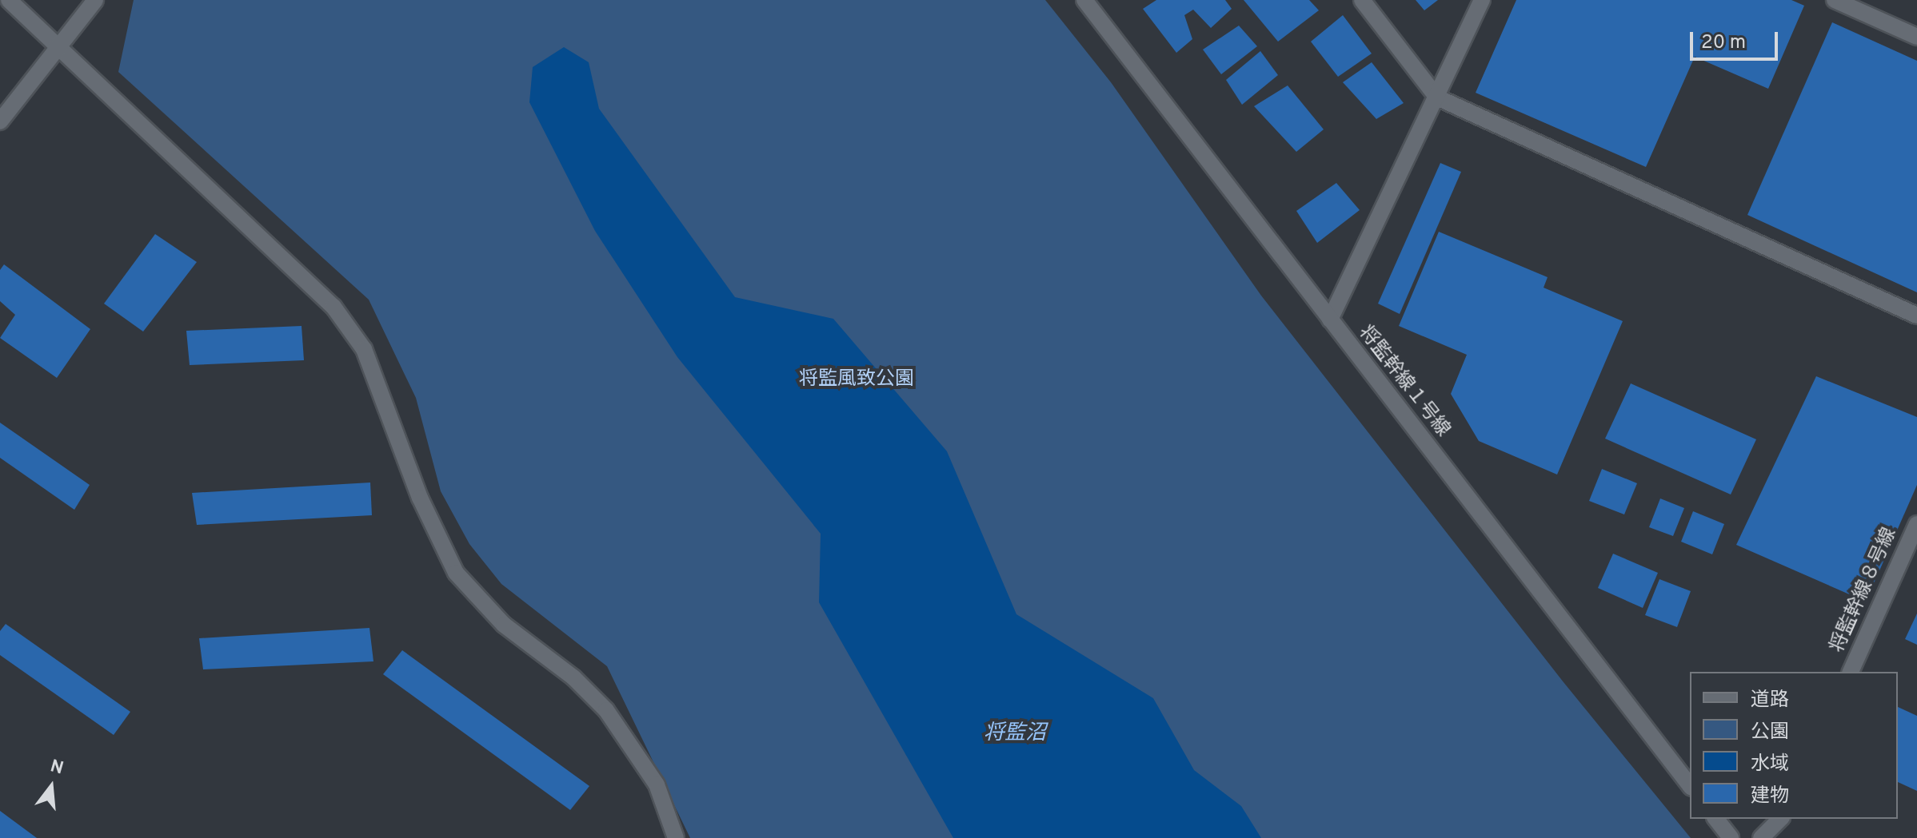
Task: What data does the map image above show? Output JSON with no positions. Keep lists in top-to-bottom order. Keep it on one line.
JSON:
{"streets":{"street":["将監幹線１号線","将監幹線８号線"]},"water":["将監沼"],"parks":["将監風致公園"],"legend":["道路","公園","水域","建物"],"scale_bar":"20 m","north":"top"}
